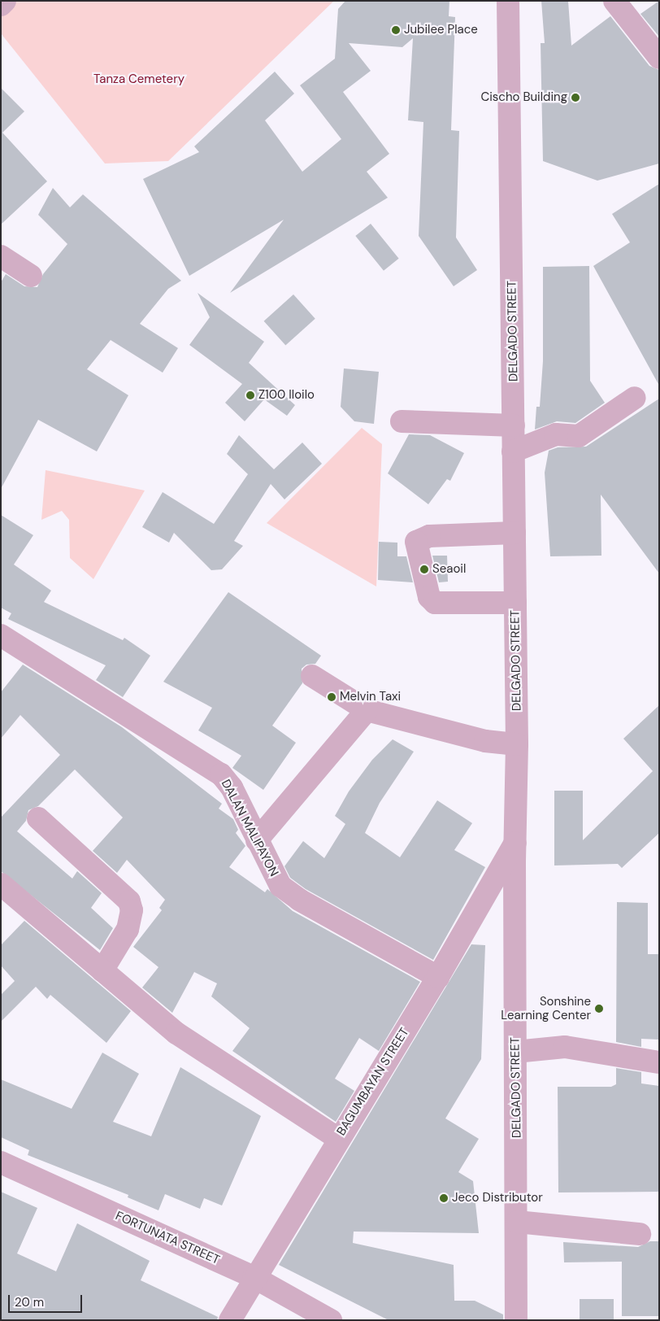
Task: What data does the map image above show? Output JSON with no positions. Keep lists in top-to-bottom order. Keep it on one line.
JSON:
{"streets":{"street":["DELGADO STREET","DALAN MALIPAYON","BAGUMBAYAN STREET","FORTUNATA STREET"]},"crossings":[["DELGADO STREET","BAGUMBAYAN STREET"],["DALAN MALIPAYON","BAGUMBAYAN STREET"],["BAGUMBAYAN STREET","FORTUNATA STREET"]],"parks":["Tanza Cemetery"],"places":["Jubilee Place","Cischo Building","Z100 Iloilo","Seaoil","Melvin Taxi","Sonshine Learning Center","Jeco Distributor"],"scale_bar":"20 m"}
